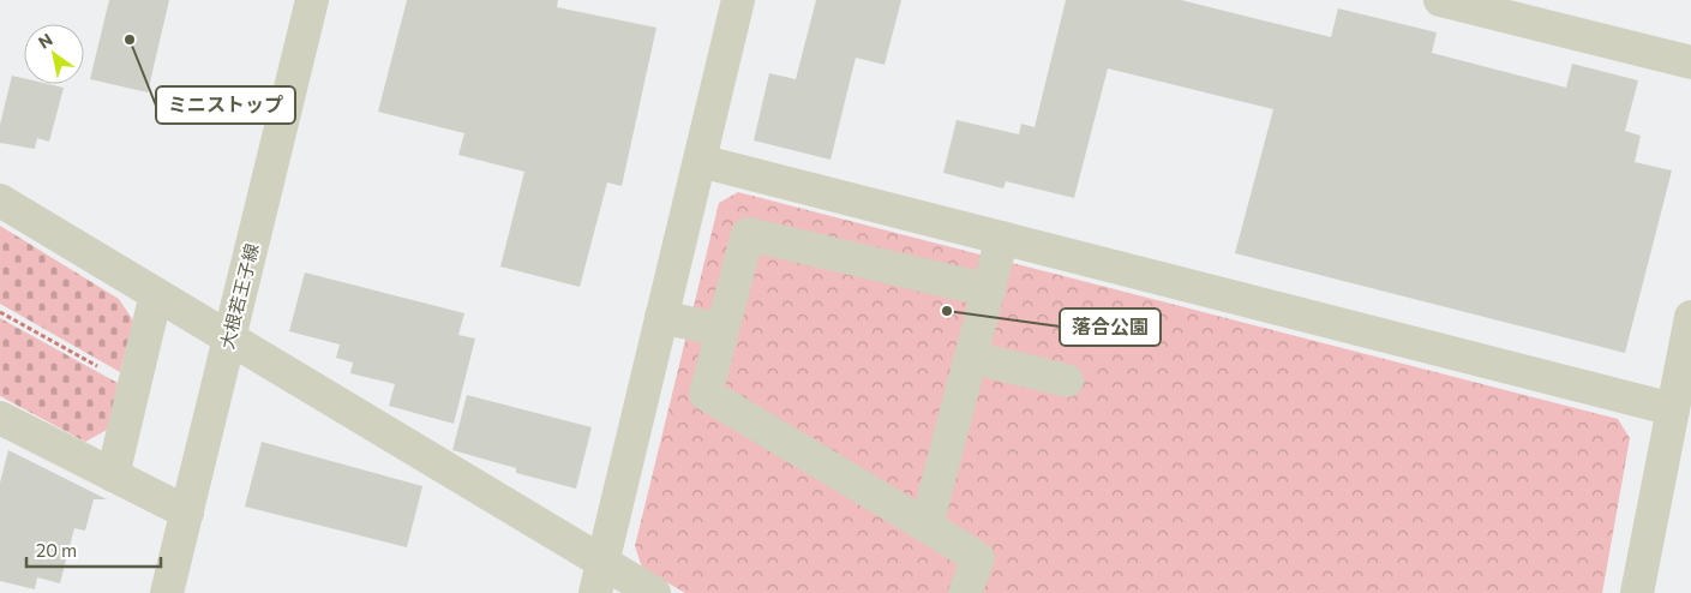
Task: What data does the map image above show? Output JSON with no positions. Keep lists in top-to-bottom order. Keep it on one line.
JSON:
{"streets":{"street":["大根若王子線"]},"places":["ミニストップ","落合公園"],"scale_bar":"20 m","north":"top left"}
